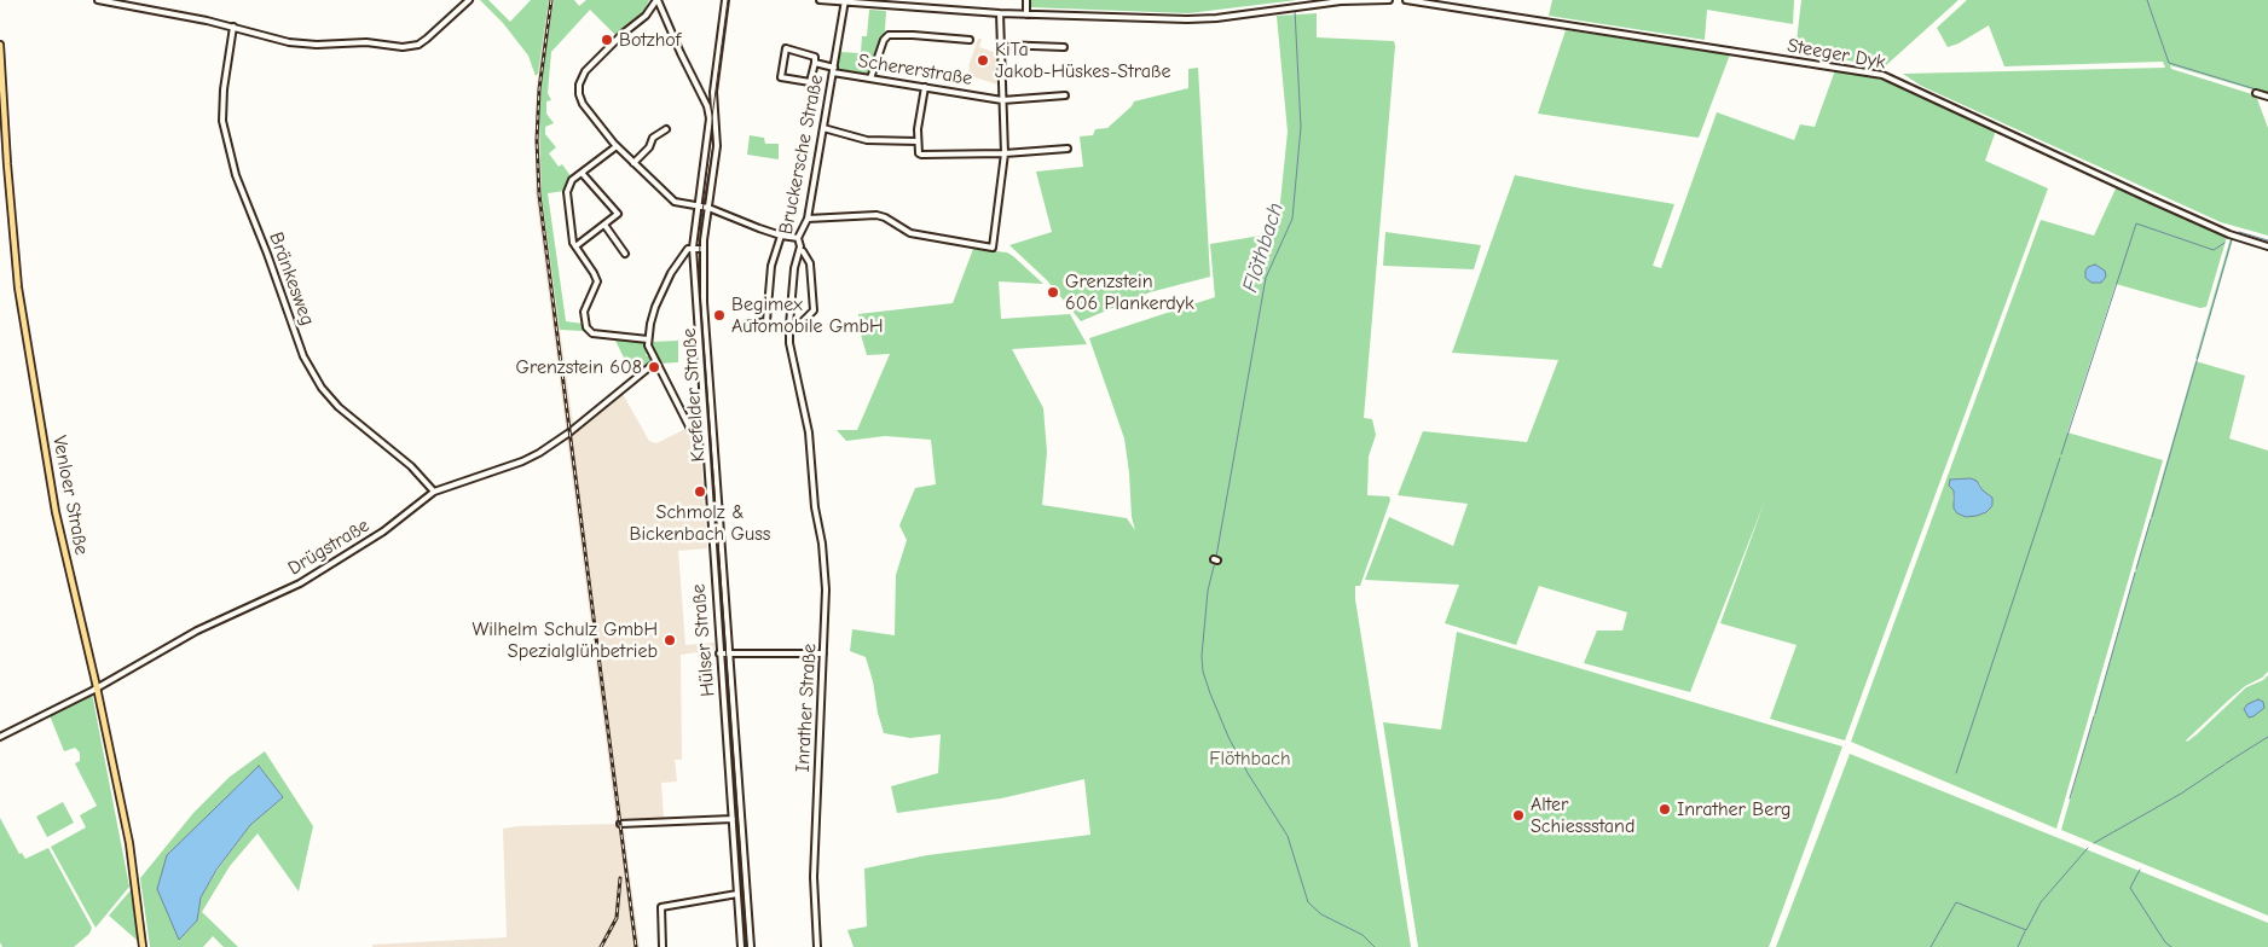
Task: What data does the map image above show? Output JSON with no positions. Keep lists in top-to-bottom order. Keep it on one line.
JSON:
{"streets":{"main road":["Venloer Straße"],"street":["Steeger Dyk","Schererstraße","Bruckersche Straße","Bränkesweg","Krefelder Straße","Drügstraße","Hülser Straße","Inrather Straße"]},"crossings":[["Schererstraße","Bruckersche Straße"],["Bruckersche Straße","Inrather Straße"],["Bränkesweg","Drügstraße"],["Krefelder Straße","Hülser Straße"],["Venloer Straße","Drügstraße"]],"water":["Flöthbach"],"parks":["Flöthbach"],"places":["Botzhof","KiTa Jakob-Hüskes-Straße","Grenzstein 606 Plankerdyk","Begimex Automobile GmbH","Grenzstein 608","Schmolz & Bickenbach Guss","Wilhelm Schulz GmbH Spezialglühbetrieb","Inrather Berg","Alter Schiessstand"]}
